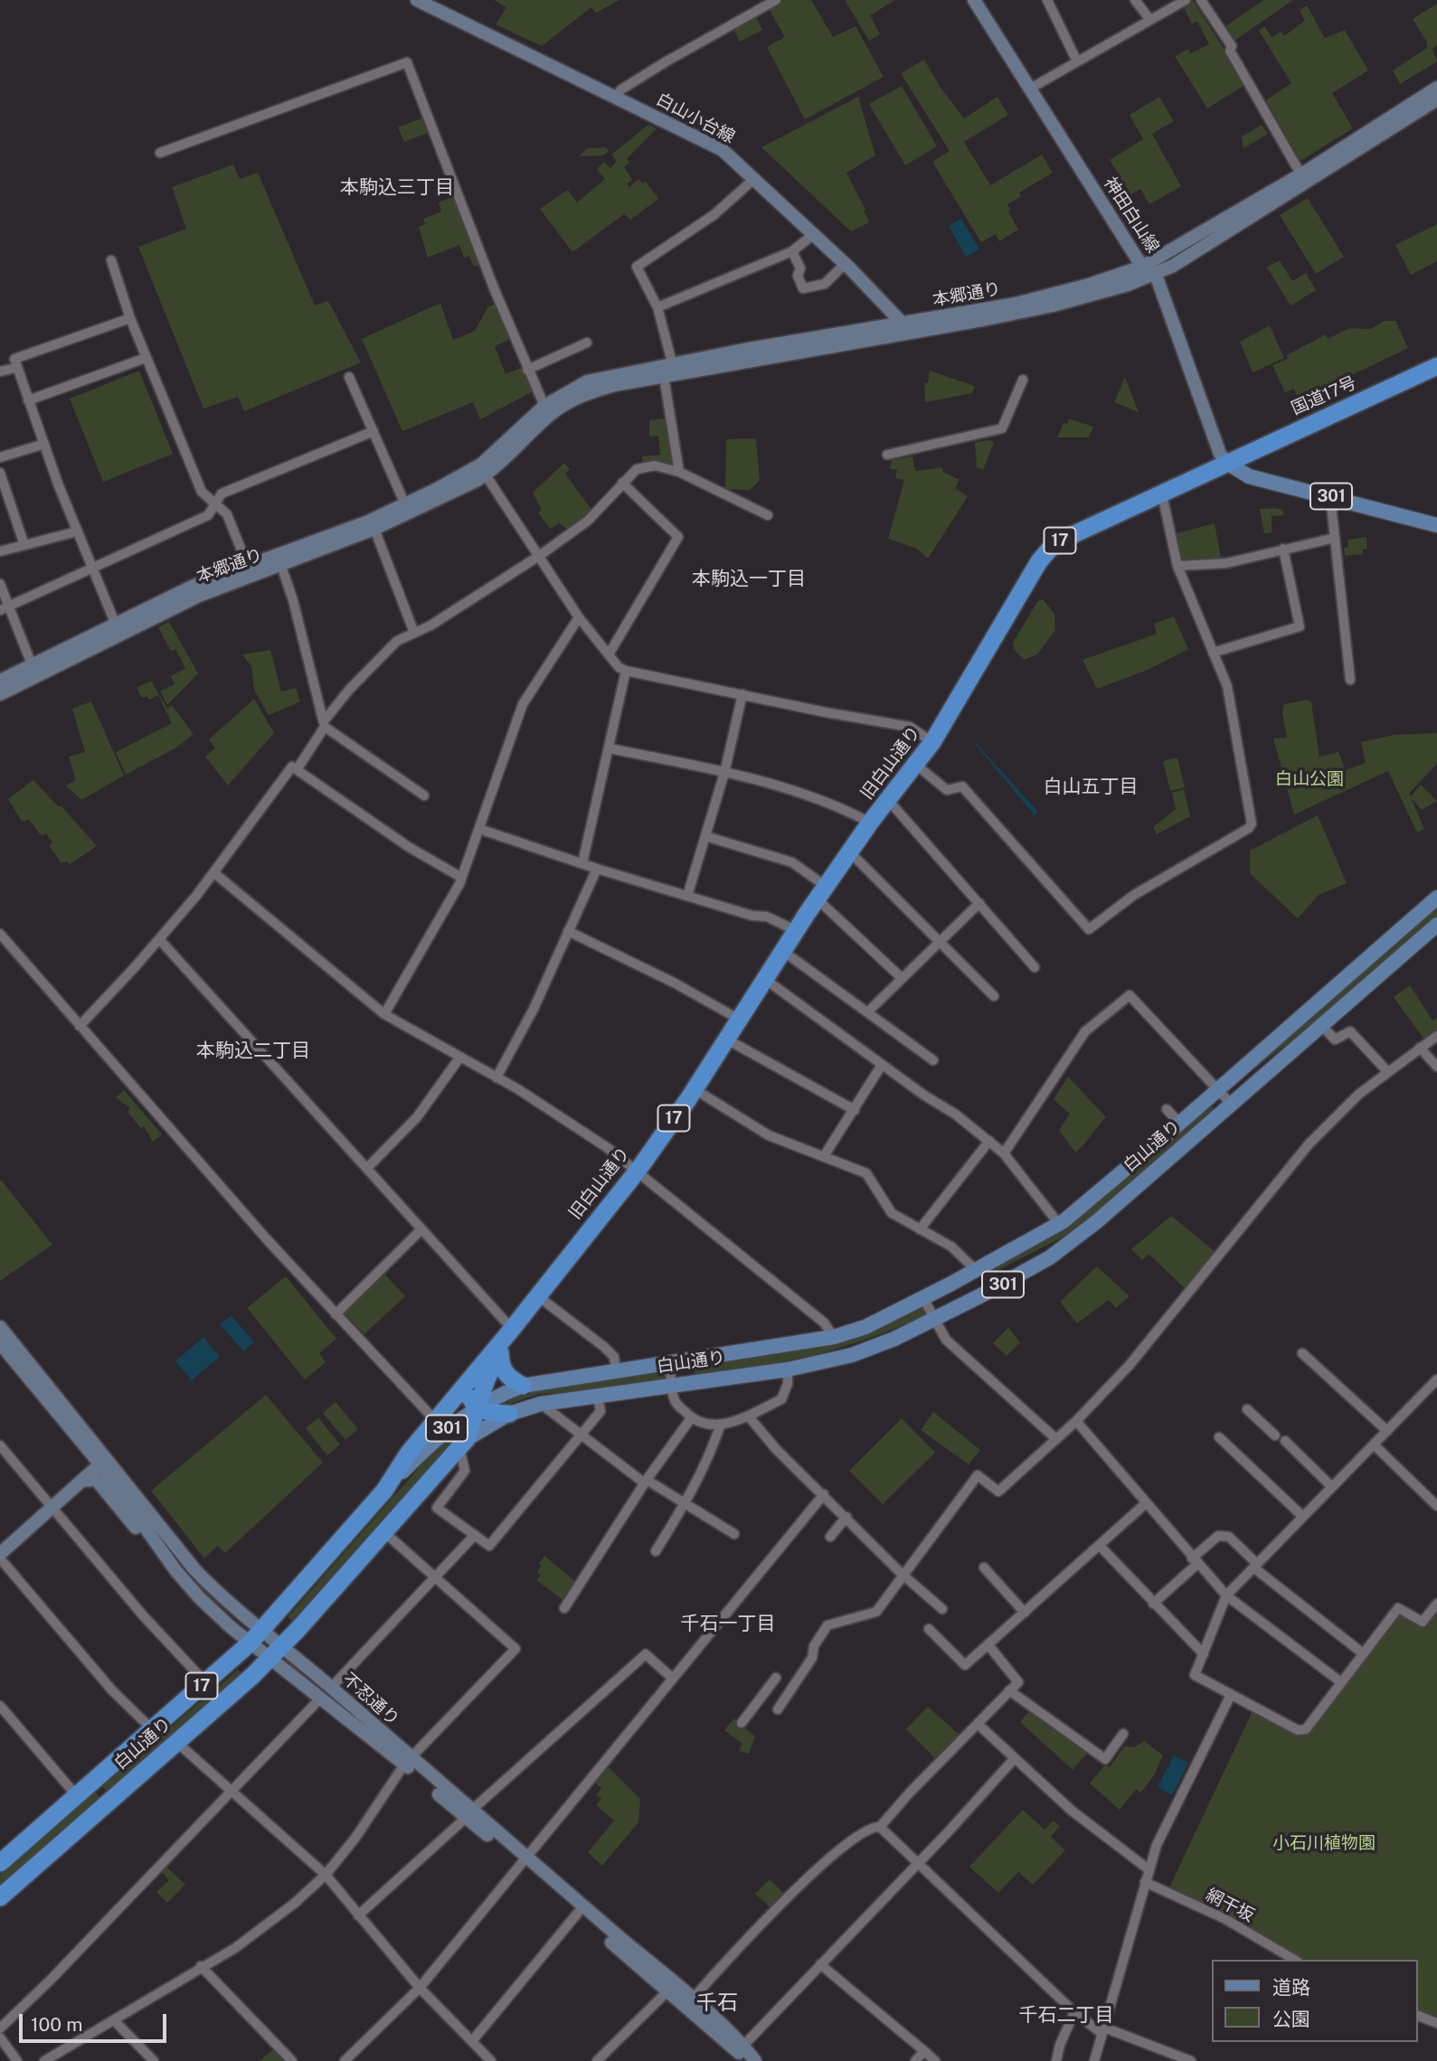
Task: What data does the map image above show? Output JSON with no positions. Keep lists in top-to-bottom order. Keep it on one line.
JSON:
{"streets":{"highway":["国道17号","17","旧白山通り","白山通り"],"main road":["白山小台線","神田白山線","本郷通り","301","不忍通り"],"street":["網干坂"]},"crossings":[["白山小台線","本郷通り"],["神田白山線","本郷通り"],["神田白山線","国道17号"],["神田白山線","301"],["神田白山線","旧白山通り"],["国道17号","301"],["国道17号","旧白山通り"],["301","旧白山通り"],["17","旧白山通り"],["17","白山通り"],["白山通り","不忍通り"]],"districts":["本駒込三丁目","本駒込一丁目","白山五丁目","本駒込二丁目","千石一丁目","千石","千石二丁目"],"parks":["白山公園","小石川植物園"],"legend":["道路","公園"],"scale_bar":"100 m"}
